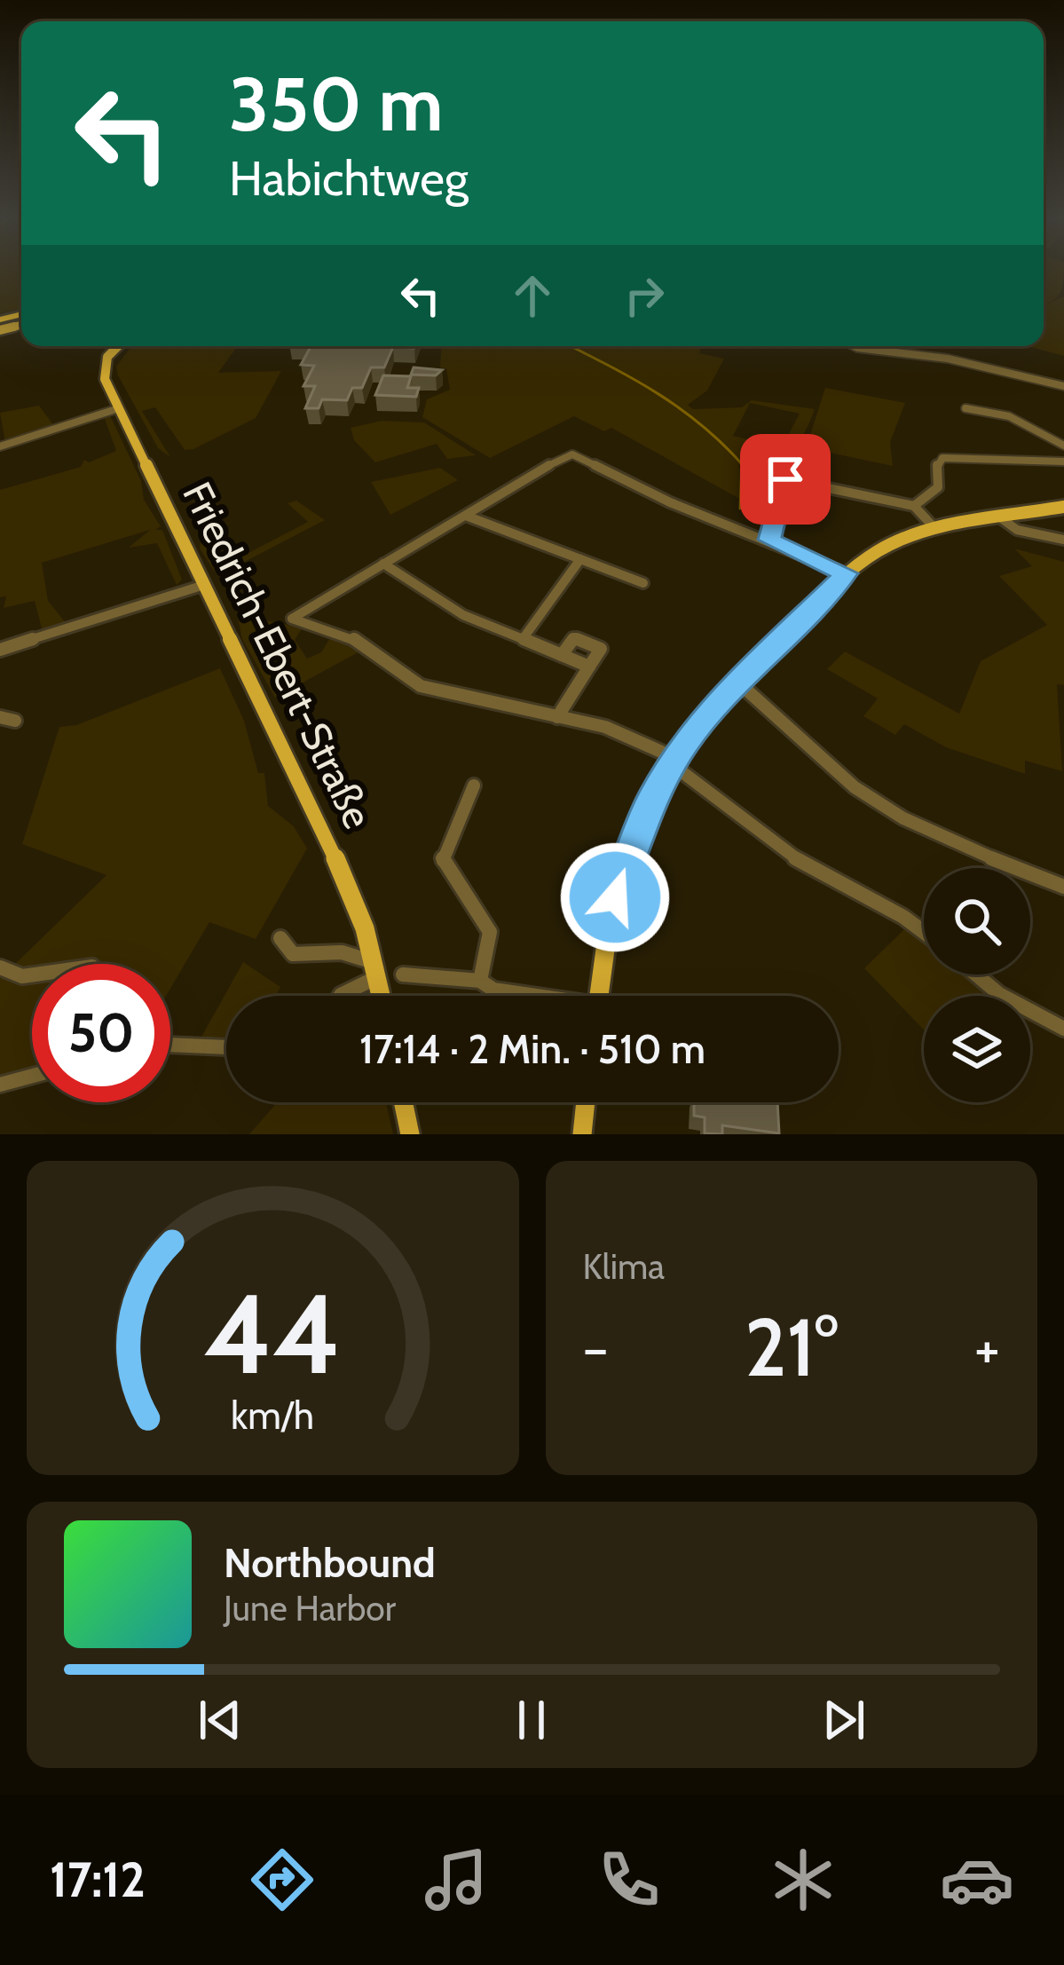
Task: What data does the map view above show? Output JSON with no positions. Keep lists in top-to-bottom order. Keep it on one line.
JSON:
{"streets":{"main road":["Friedrich-Ebert-Straße"]},"page":{"turn":["350 m","Habichtweg"],"limit":"50","trip":"17:14 · 2 Min. · 510 m","tile":"Klima","heat":["−","21°","+"],"song":["Northbound","June Harbor"],"tabs":"17:12","gauge":["44","km/h"]}}
